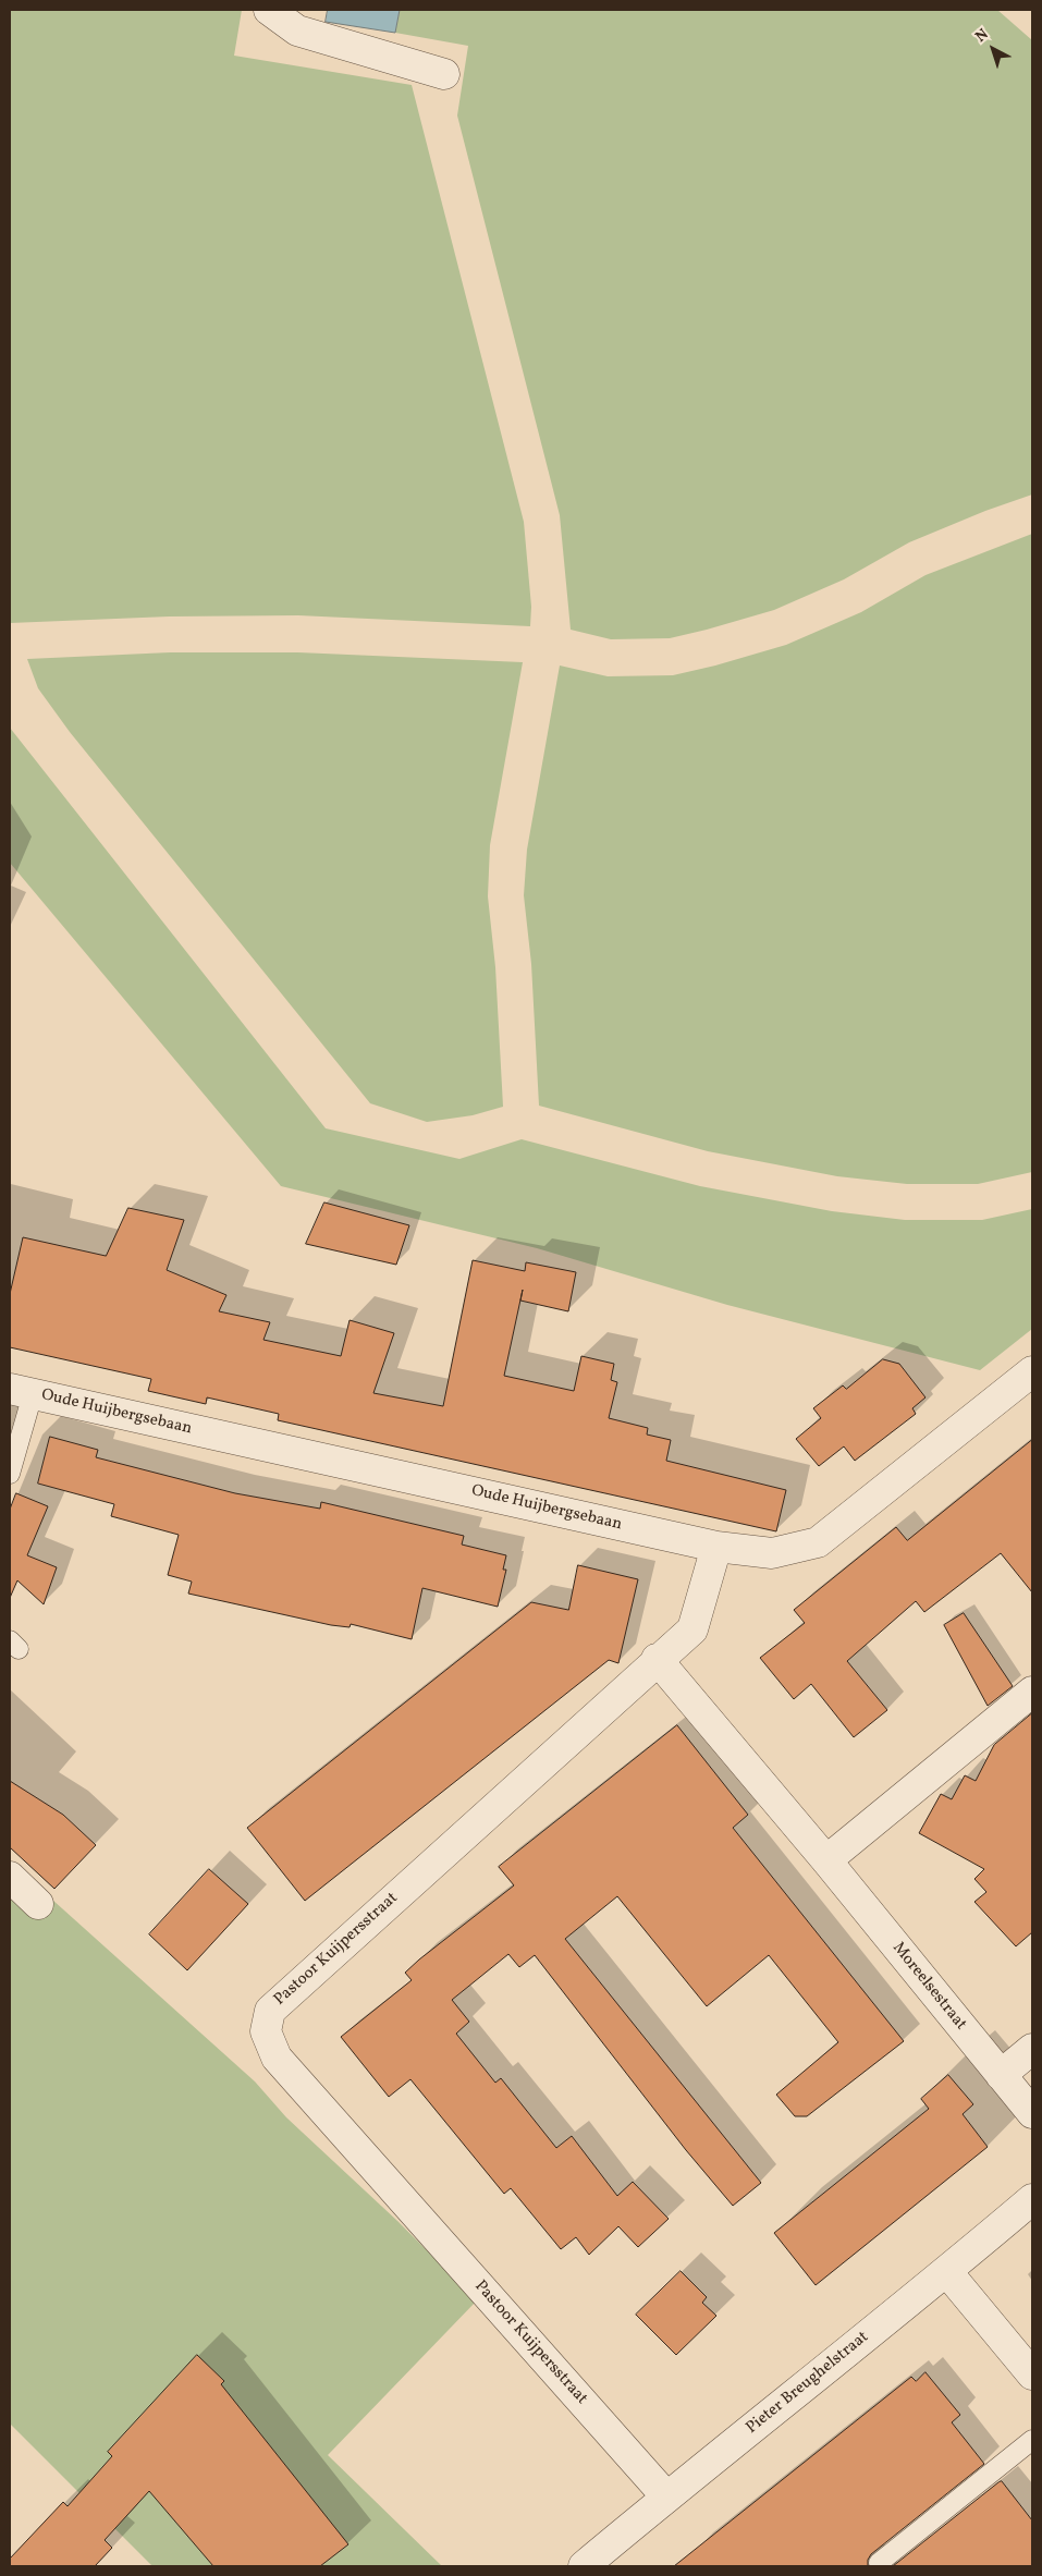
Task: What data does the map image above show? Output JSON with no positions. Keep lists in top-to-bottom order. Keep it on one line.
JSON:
{"streets":{"street":["Oude Huijbergsebaan","Pastoor Kuijpersstraat","Moreelsestraat","Pieter Breughelstraat"]},"crossings":[["Oude Huijbergsebaan","Pastoor Kuijpersstraat"],["Pastoor Kuijpersstraat","Moreelsestraat"],["Pastoor Kuijpersstraat","Pieter Breughelstraat"]],"north":"top left"}
